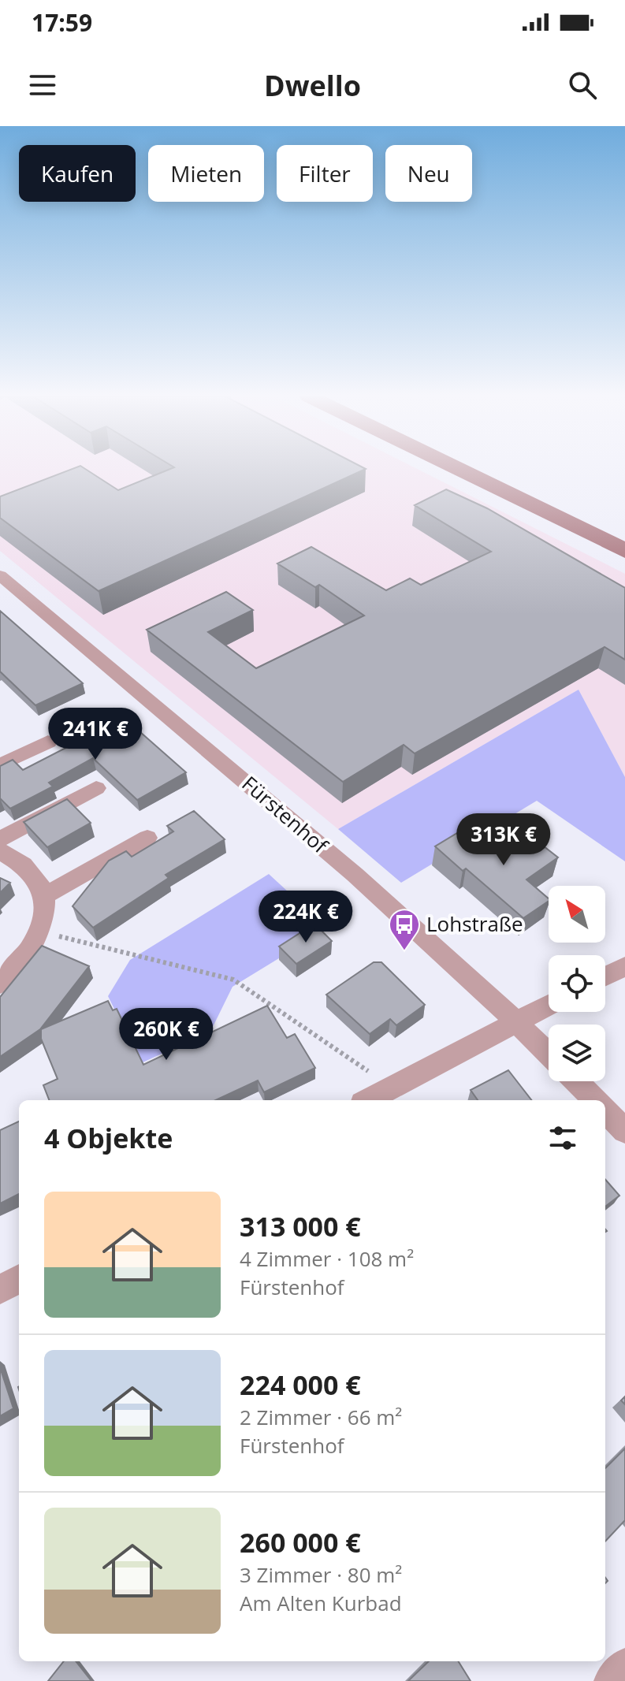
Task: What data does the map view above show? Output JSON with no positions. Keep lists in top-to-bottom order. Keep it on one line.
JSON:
{"streets":{"street":["Fürstenhof"]},"places":{"bus stop":["Lohstraße"]},"north":"top left","page":{"status":"17:59","header":"Dwello","chip":["Kaufen","Mieten","Filter","Neu"],"price":["241K €","313K €","224K €","260K €"],"heading":"4 Objekte","list":[{"name":"313 000 €","note":"4 Zimmer · 108 m² · Fürstenhof"},{"name":"224 000 €","note":"2 Zimmer · 66 m² · Fürstenhof"},{"name":"260 000 €","note":"3 Zimmer · 80 m² · Am Alten Kurbad"}]}}
